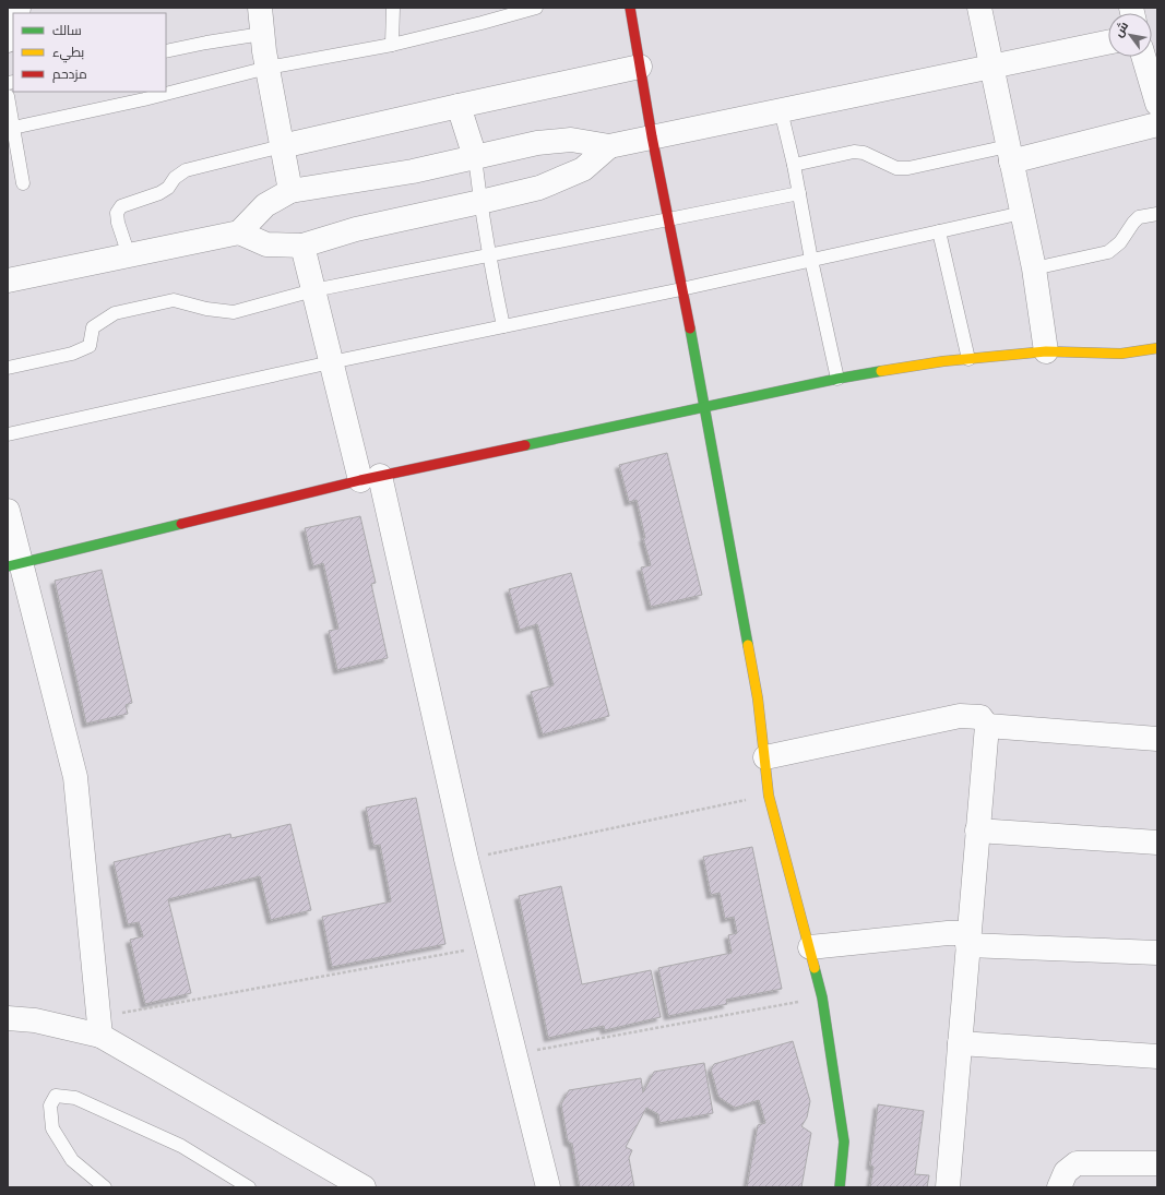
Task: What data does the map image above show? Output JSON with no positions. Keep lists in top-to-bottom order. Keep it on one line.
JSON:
{"legend":["سالك","بطيء","مزدحم"],"north":"top left"}
